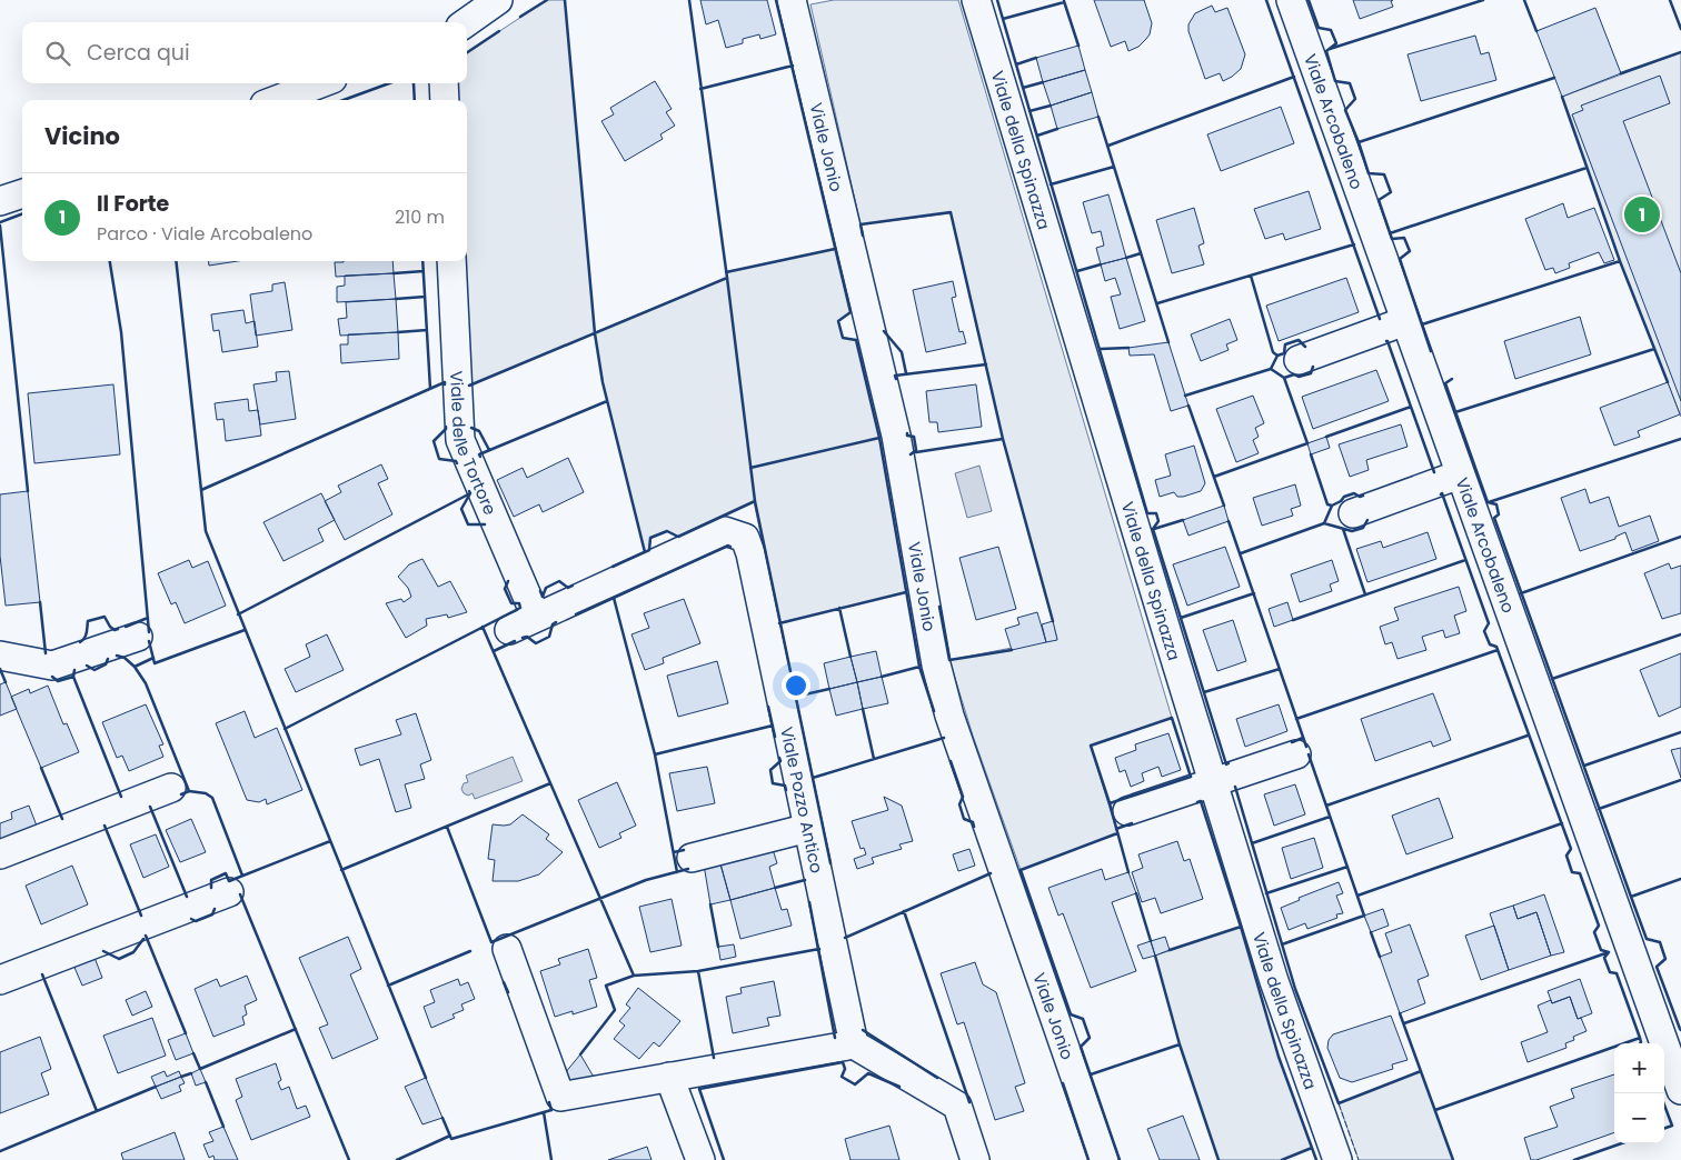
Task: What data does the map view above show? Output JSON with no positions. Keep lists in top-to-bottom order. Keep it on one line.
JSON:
{"streets":{"street":["Viale Arcobaleno","Viale Jonio","Viale della Spinazza","Viale delle Tortore","Viale Pozzo Antico"]},"crossings":[["Viale delle Tortore","Viale Pozzo Antico"]],"page":{"search":"Cerca qui","heading":"Vicino","list":[{"mark":"1","name":"Il Forte","note":"Parco · Viale Arcobaleno","value":"210 m"}],"pins":"1","map_buttons":["+","−"]}}
